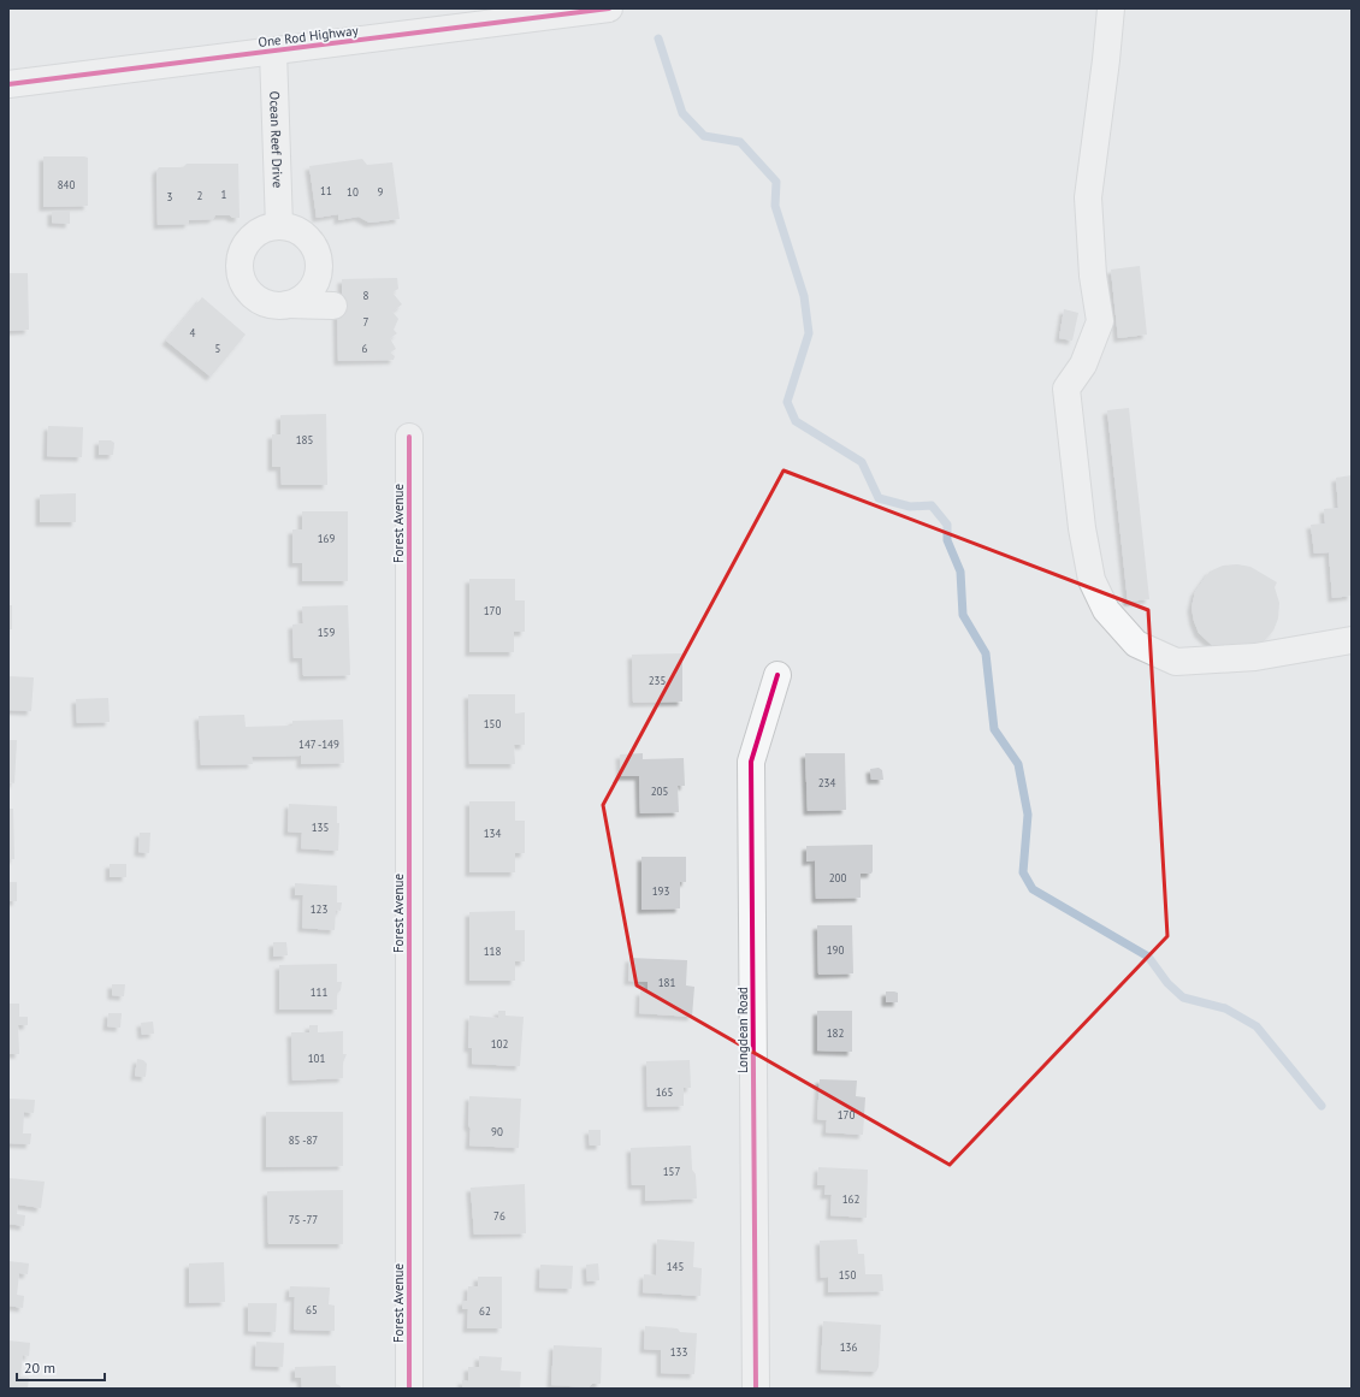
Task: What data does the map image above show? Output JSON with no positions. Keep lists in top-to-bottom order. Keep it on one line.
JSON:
{"streets":{"street":["One Rod Highway","Ocean Reef Drive","Forest Avenue","Longdean Road"]},"crossings":[["One Rod Highway","Ocean Reef Drive"]],"house_numbers":["840","11","10","9","1","2","3","8","7","4","5","6","185","169","170","159","235","150","147 -149","234","205","135","134","200","193","123","190","118","181","111","182","102","101","165","170","90","85 -87","157","162","76","75 -77","145","150","65","62","136","133"],"scale_bar":"20 m"}
